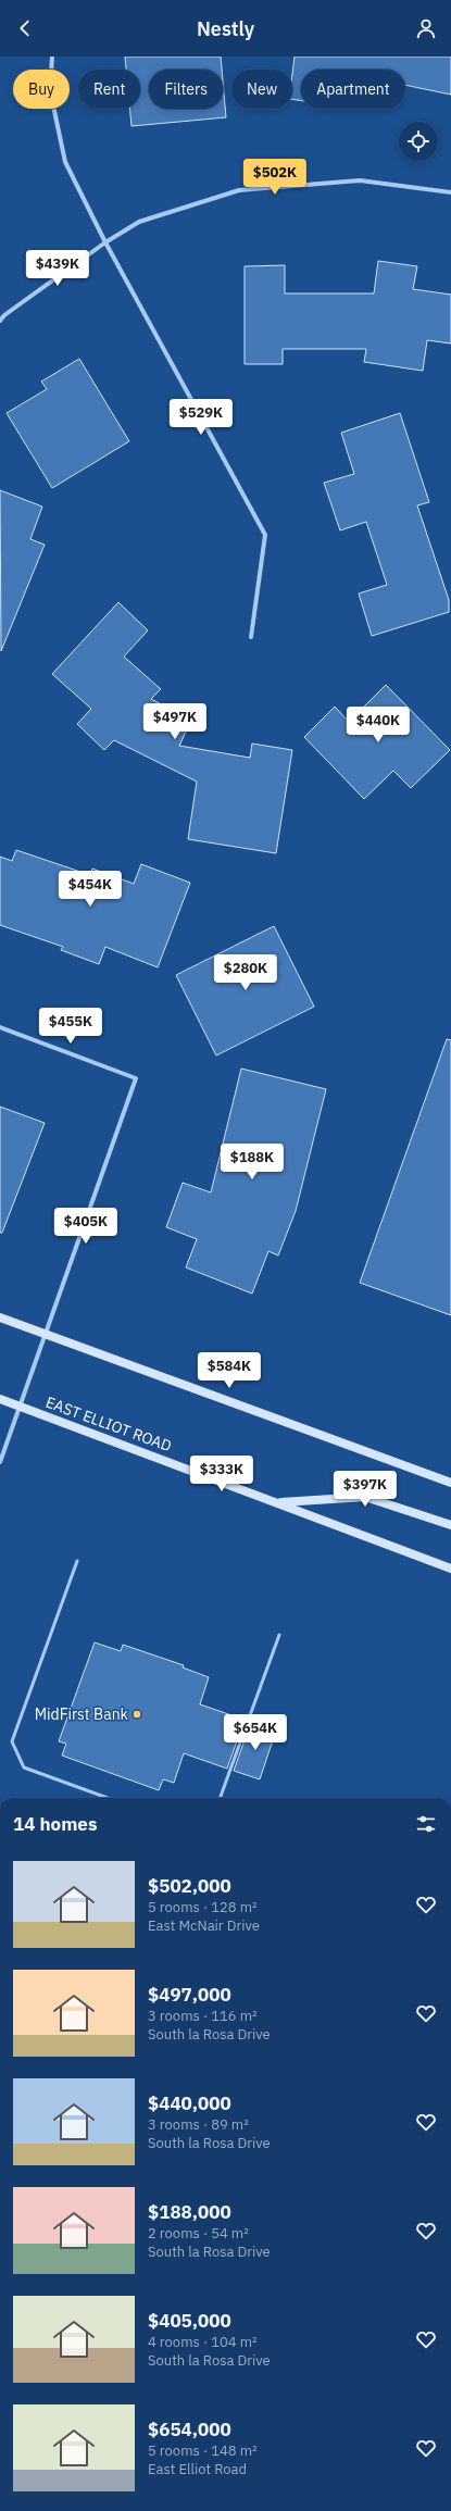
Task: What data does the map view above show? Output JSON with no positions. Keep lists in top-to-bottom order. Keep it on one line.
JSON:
{"streets":{"main road":["EAST ELLIOT ROAD"]},"places":["MidFirst Bank"],"page":{"header":"Nestly","chip":["Buy","Rent","Filters","New","Apartment"],"price":["$502K","$439K","$529K","$497K","$440K","$454K","$280K","$455K","$188K","$405K","$584K","$333K","$397K","$654K"],"heading":"14 homes","list":[{"name":"$502,000","note":"5 rooms · 128 m² · East McNair Drive"},{"name":"$497,000","note":"3 rooms · 116 m² · South la Rosa Drive"},{"name":"$440,000","note":"3 rooms · 89 m² · South la Rosa Drive"},{"name":"$188,000","note":"2 rooms · 54 m² · South la Rosa Drive"},{"name":"$405,000","note":"4 rooms · 104 m² · South la Rosa Drive"},{"name":"$654,000","note":"5 rooms · 148 m² · East Elliot Road"}]}}
